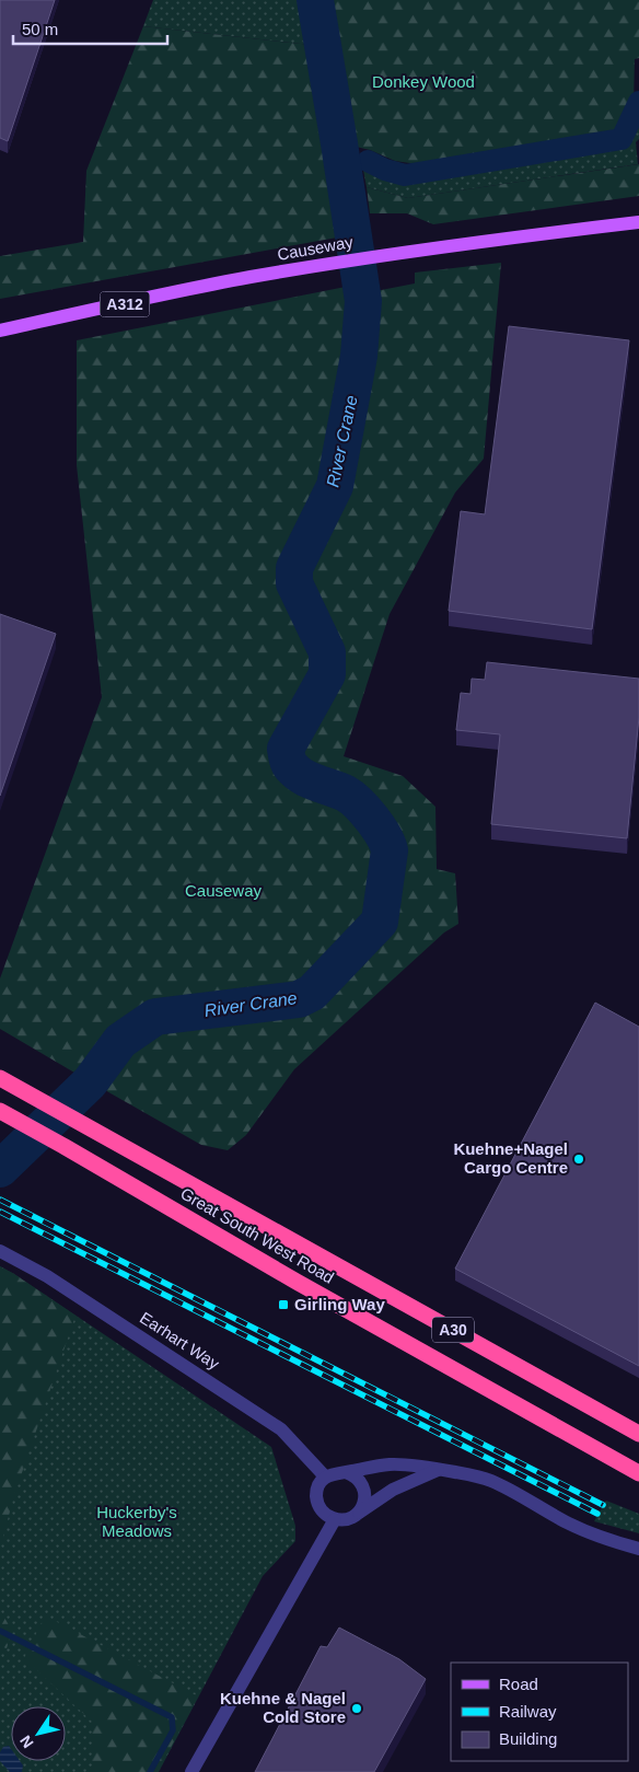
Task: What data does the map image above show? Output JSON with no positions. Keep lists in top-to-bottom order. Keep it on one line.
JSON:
{"streets":{"highway":["Great South West Road","A30"],"main road":["Causeway","A312"],"street":["Earhart Way"]},"water":["River Crane"],"parks":["Donkey Wood","Causeway","Huckerby's Meadows"],"places":{"other":["Kuehne+Nagel Cargo Centre","Kuehne & Nagel Cold Store"],"transit":["Girling Way"]},"legend":["Road","Railway","Building"],"scale_bar":"50 m","north":"bottom left"}
